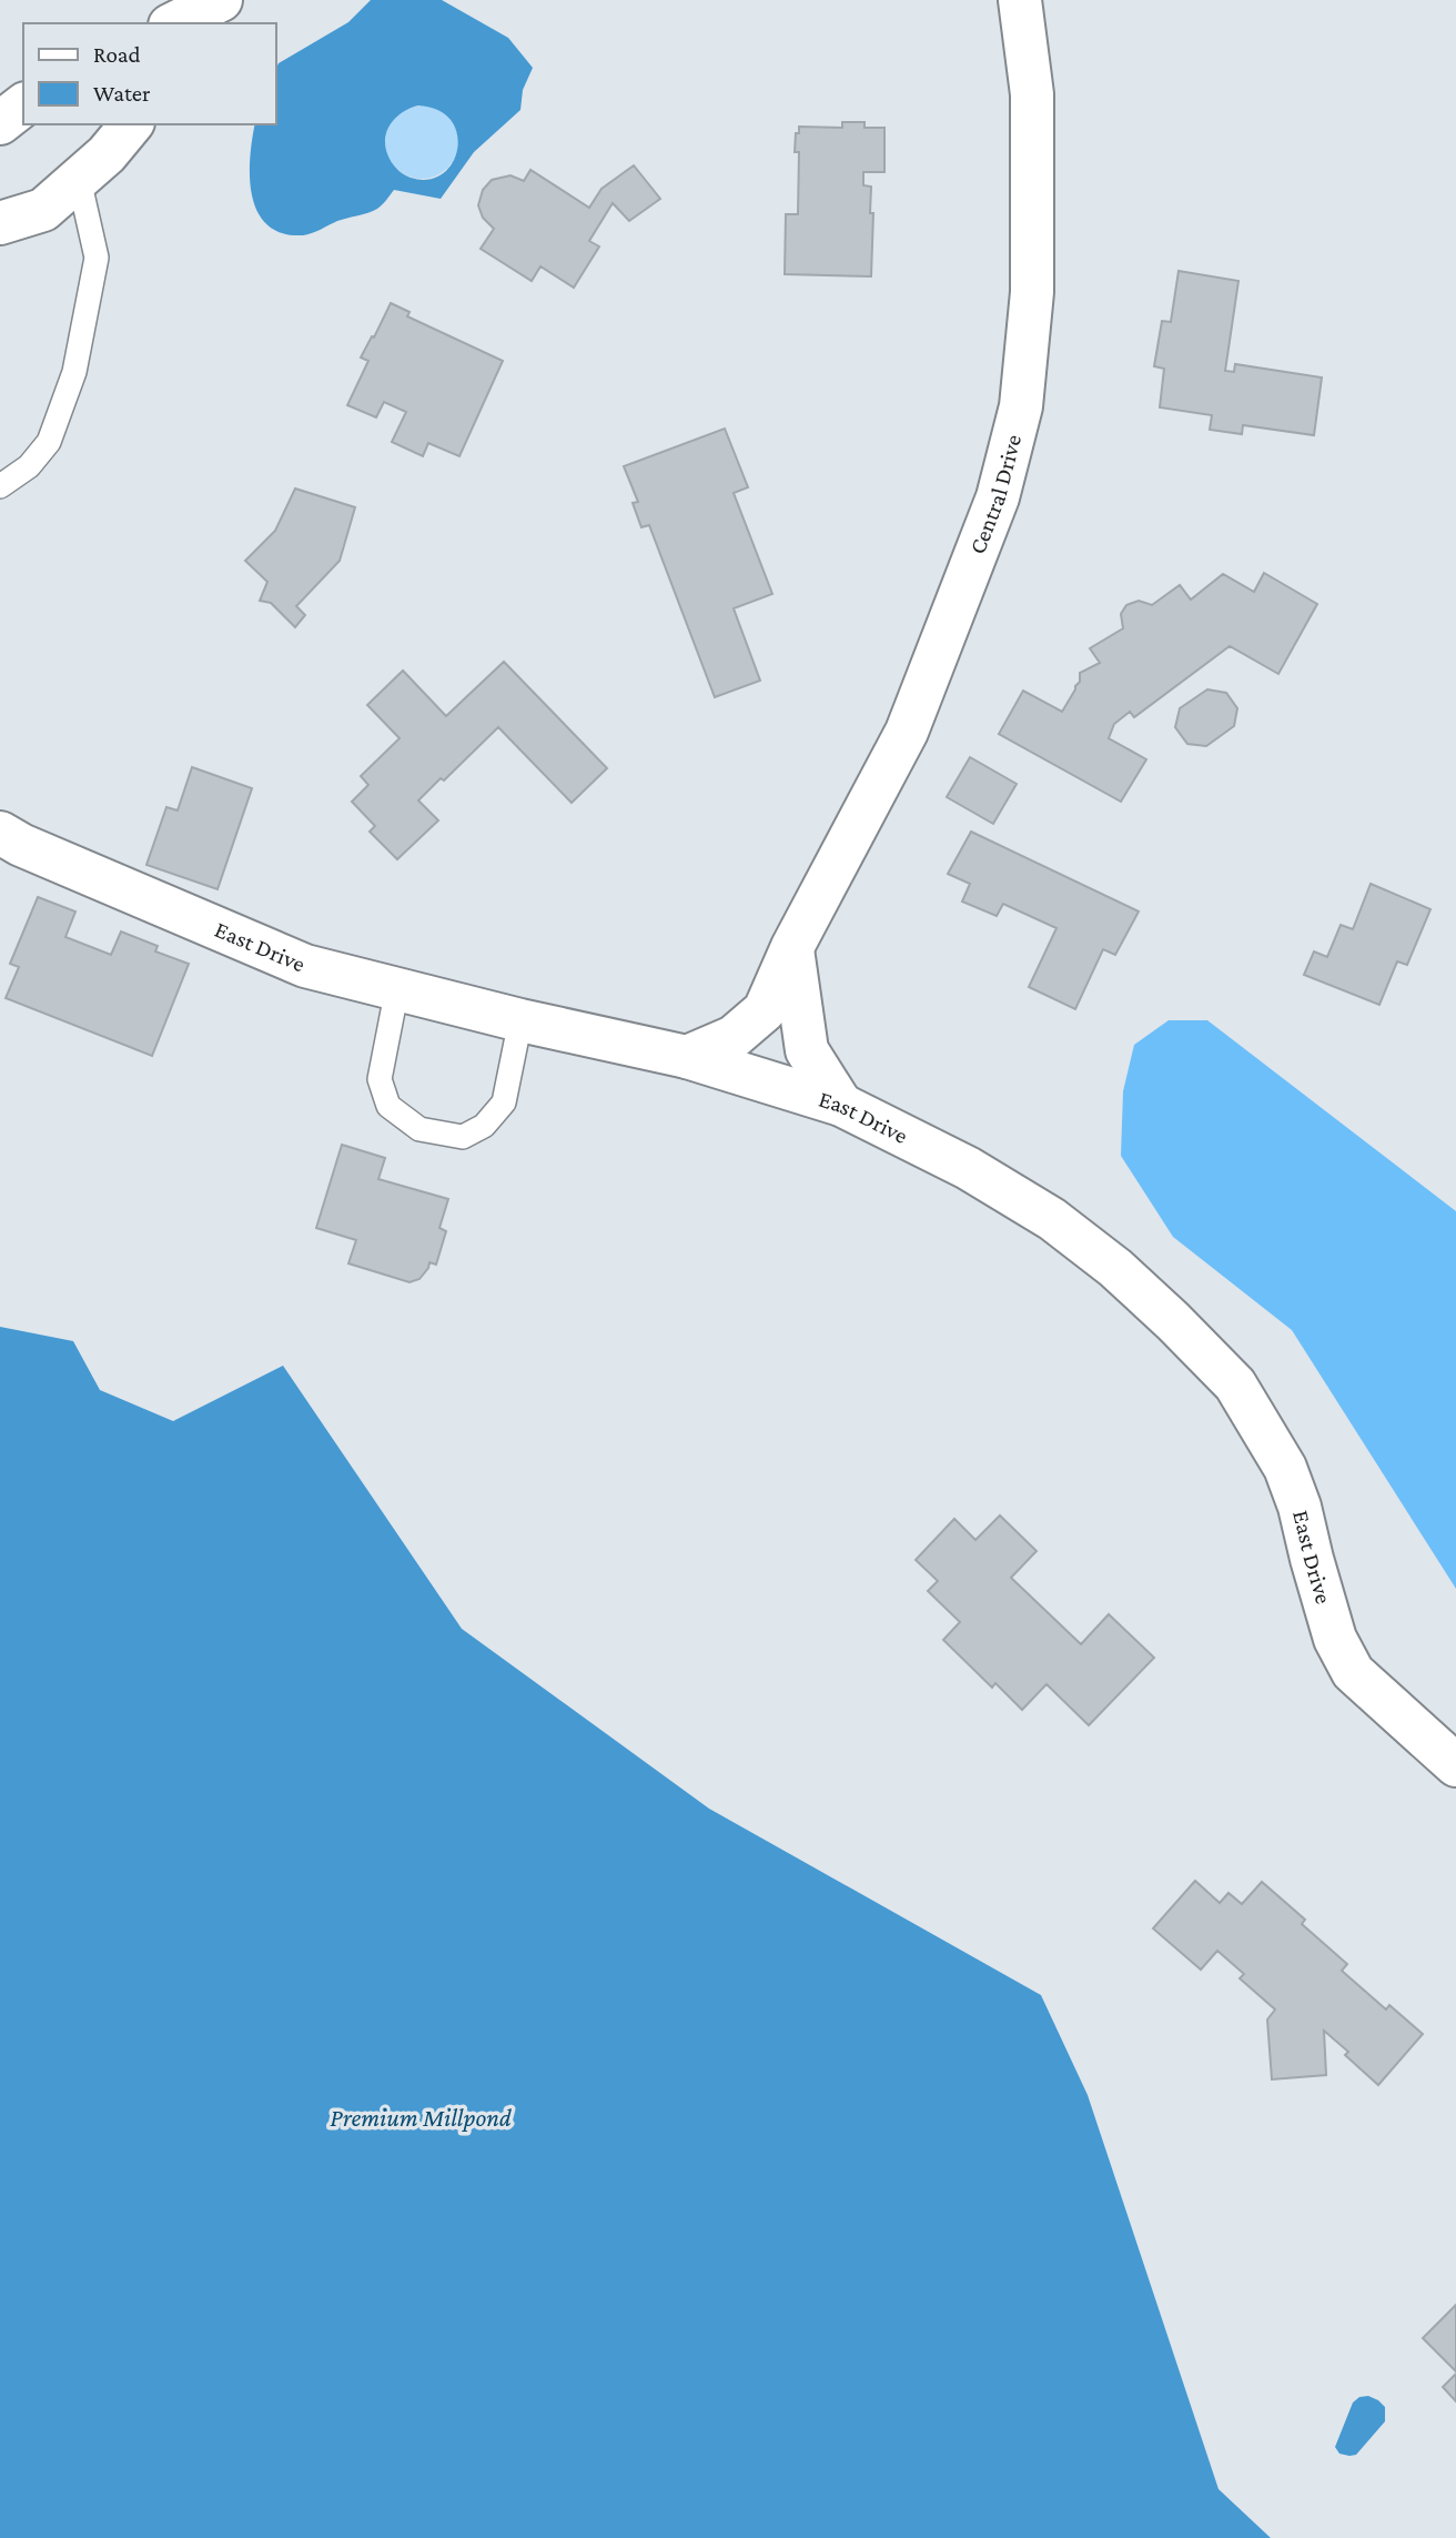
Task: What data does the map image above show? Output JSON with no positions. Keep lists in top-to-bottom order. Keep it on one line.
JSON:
{"streets":{"street":["Central Drive","East Drive"]},"crossings":[["Central Drive","East Drive"]],"water":["Premium Millpond"],"legend":["Road","Water"]}
